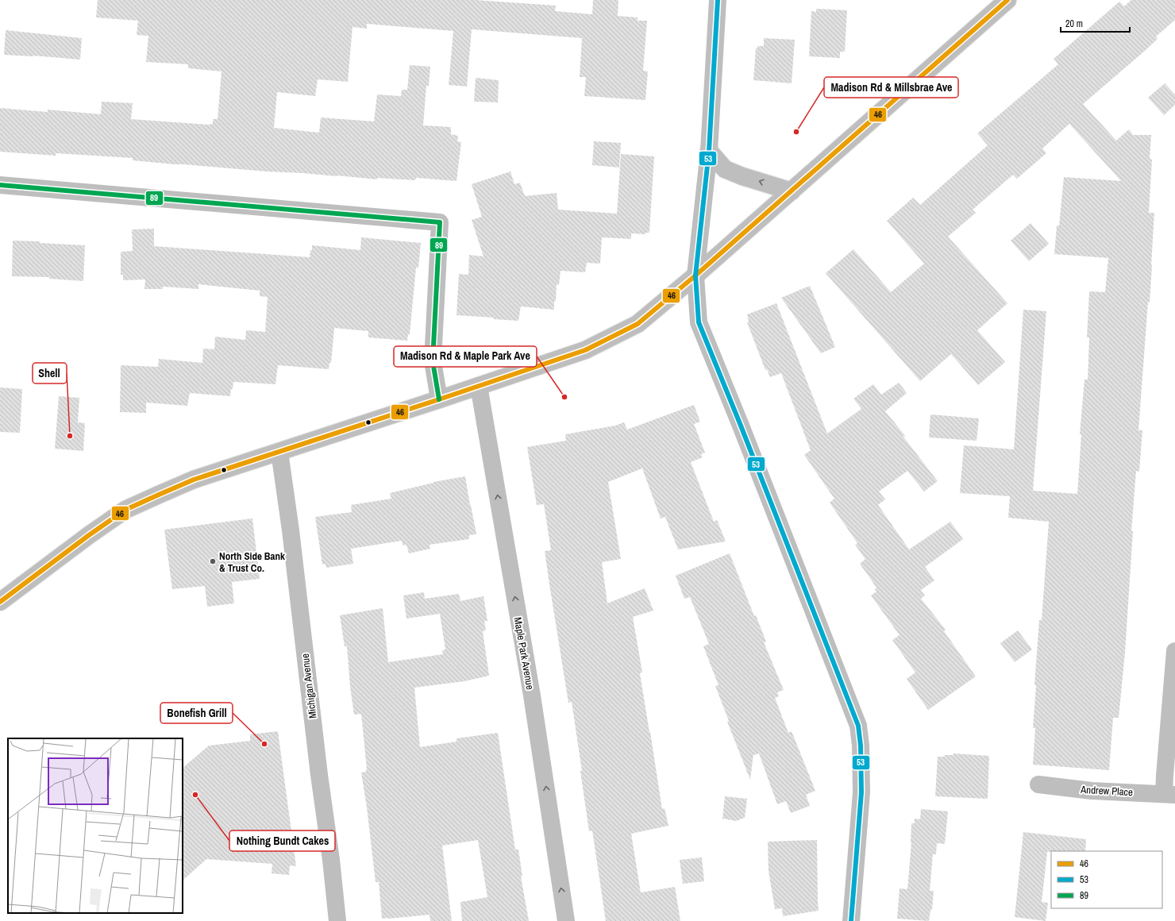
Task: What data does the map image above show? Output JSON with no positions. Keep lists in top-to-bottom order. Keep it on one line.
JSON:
{"streets":{"street":["Maple Park Avenue","Michigan Avenue","Andrew Place"]},"one_way":["Maple Park Avenue"],"places":["Madison Rd & Millsbrae Ave","Madison Rd & Maple Park Ave","Shell","North Side Bank & Trust Co.","Bonefish Grill","Nothing Bundt Cakes"],"lines":["transit line 46","transit line 53","transit line 89"],"legend":["46","53","89"],"scale_bar":"20 m"}
